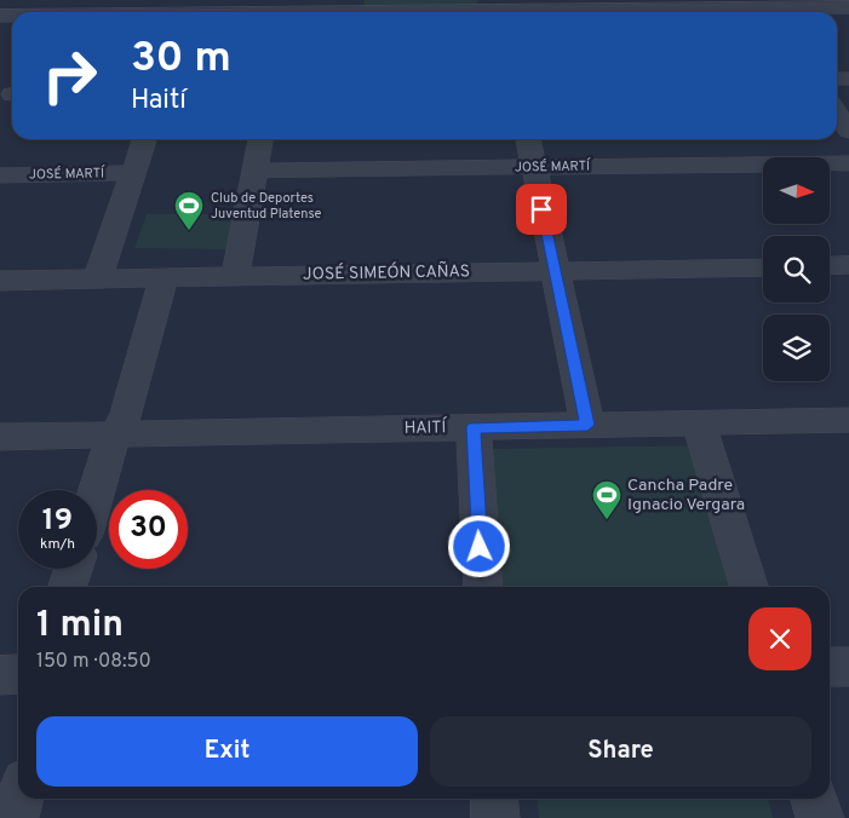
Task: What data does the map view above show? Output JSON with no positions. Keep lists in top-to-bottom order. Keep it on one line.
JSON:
{"streets":{"street":["JOSÉ MARTÍ","JOSÉ SIMEÓN CAÑAS","HAITÍ"]},"places":{"sports":["Club de Deportes Juventud Platense","Cancha Padre Ignacio Vergara"]},"north":"right","page":{"turn":["30 m","Haití"],"speed":"19 km/h","limit":"30","heading":["1 min","150 m · 08:50"],"buttons":["Exit","Share"]}}
